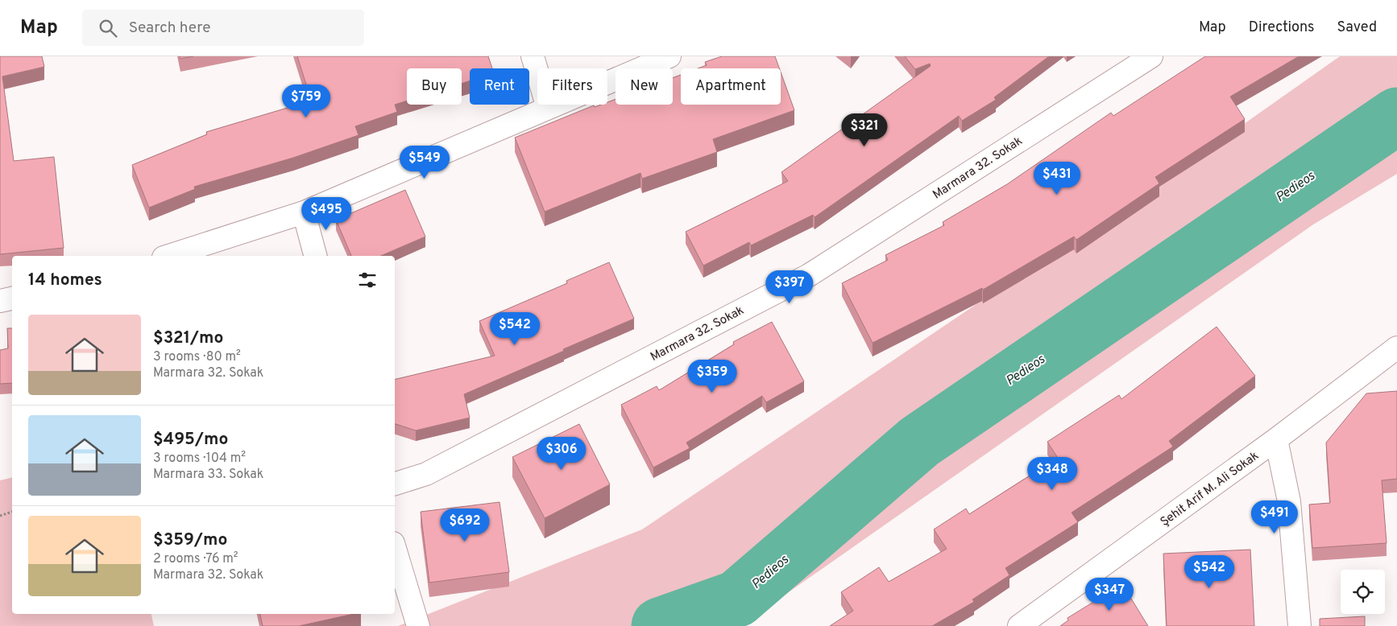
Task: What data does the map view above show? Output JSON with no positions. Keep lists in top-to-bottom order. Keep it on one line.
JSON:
{"streets":{"street":["Marmara 32. Sokak","Şehit Arif M. Ali Sokak"]},"water":["Pedieos"],"page":{"header":"Map","search":"Search here","nav":["Map","Directions","Saved"],"chip":["Buy","Rent","Filters","New","Apartment"],"price":["$759","$321","$549","$431","$495","$397","$542","$359","$306","$348","$491","$692","$542","$347"],"heading":"14 homes","list":[{"name":"$321/mo","note":"3 rooms · 80 m² · Marmara 32. Sokak"},{"name":"$495/mo","note":"3 rooms · 104 m² · Marmara 33. Sokak"},{"name":"$359/mo","note":"2 rooms · 76 m² · Marmara 32. Sokak"}]}}
